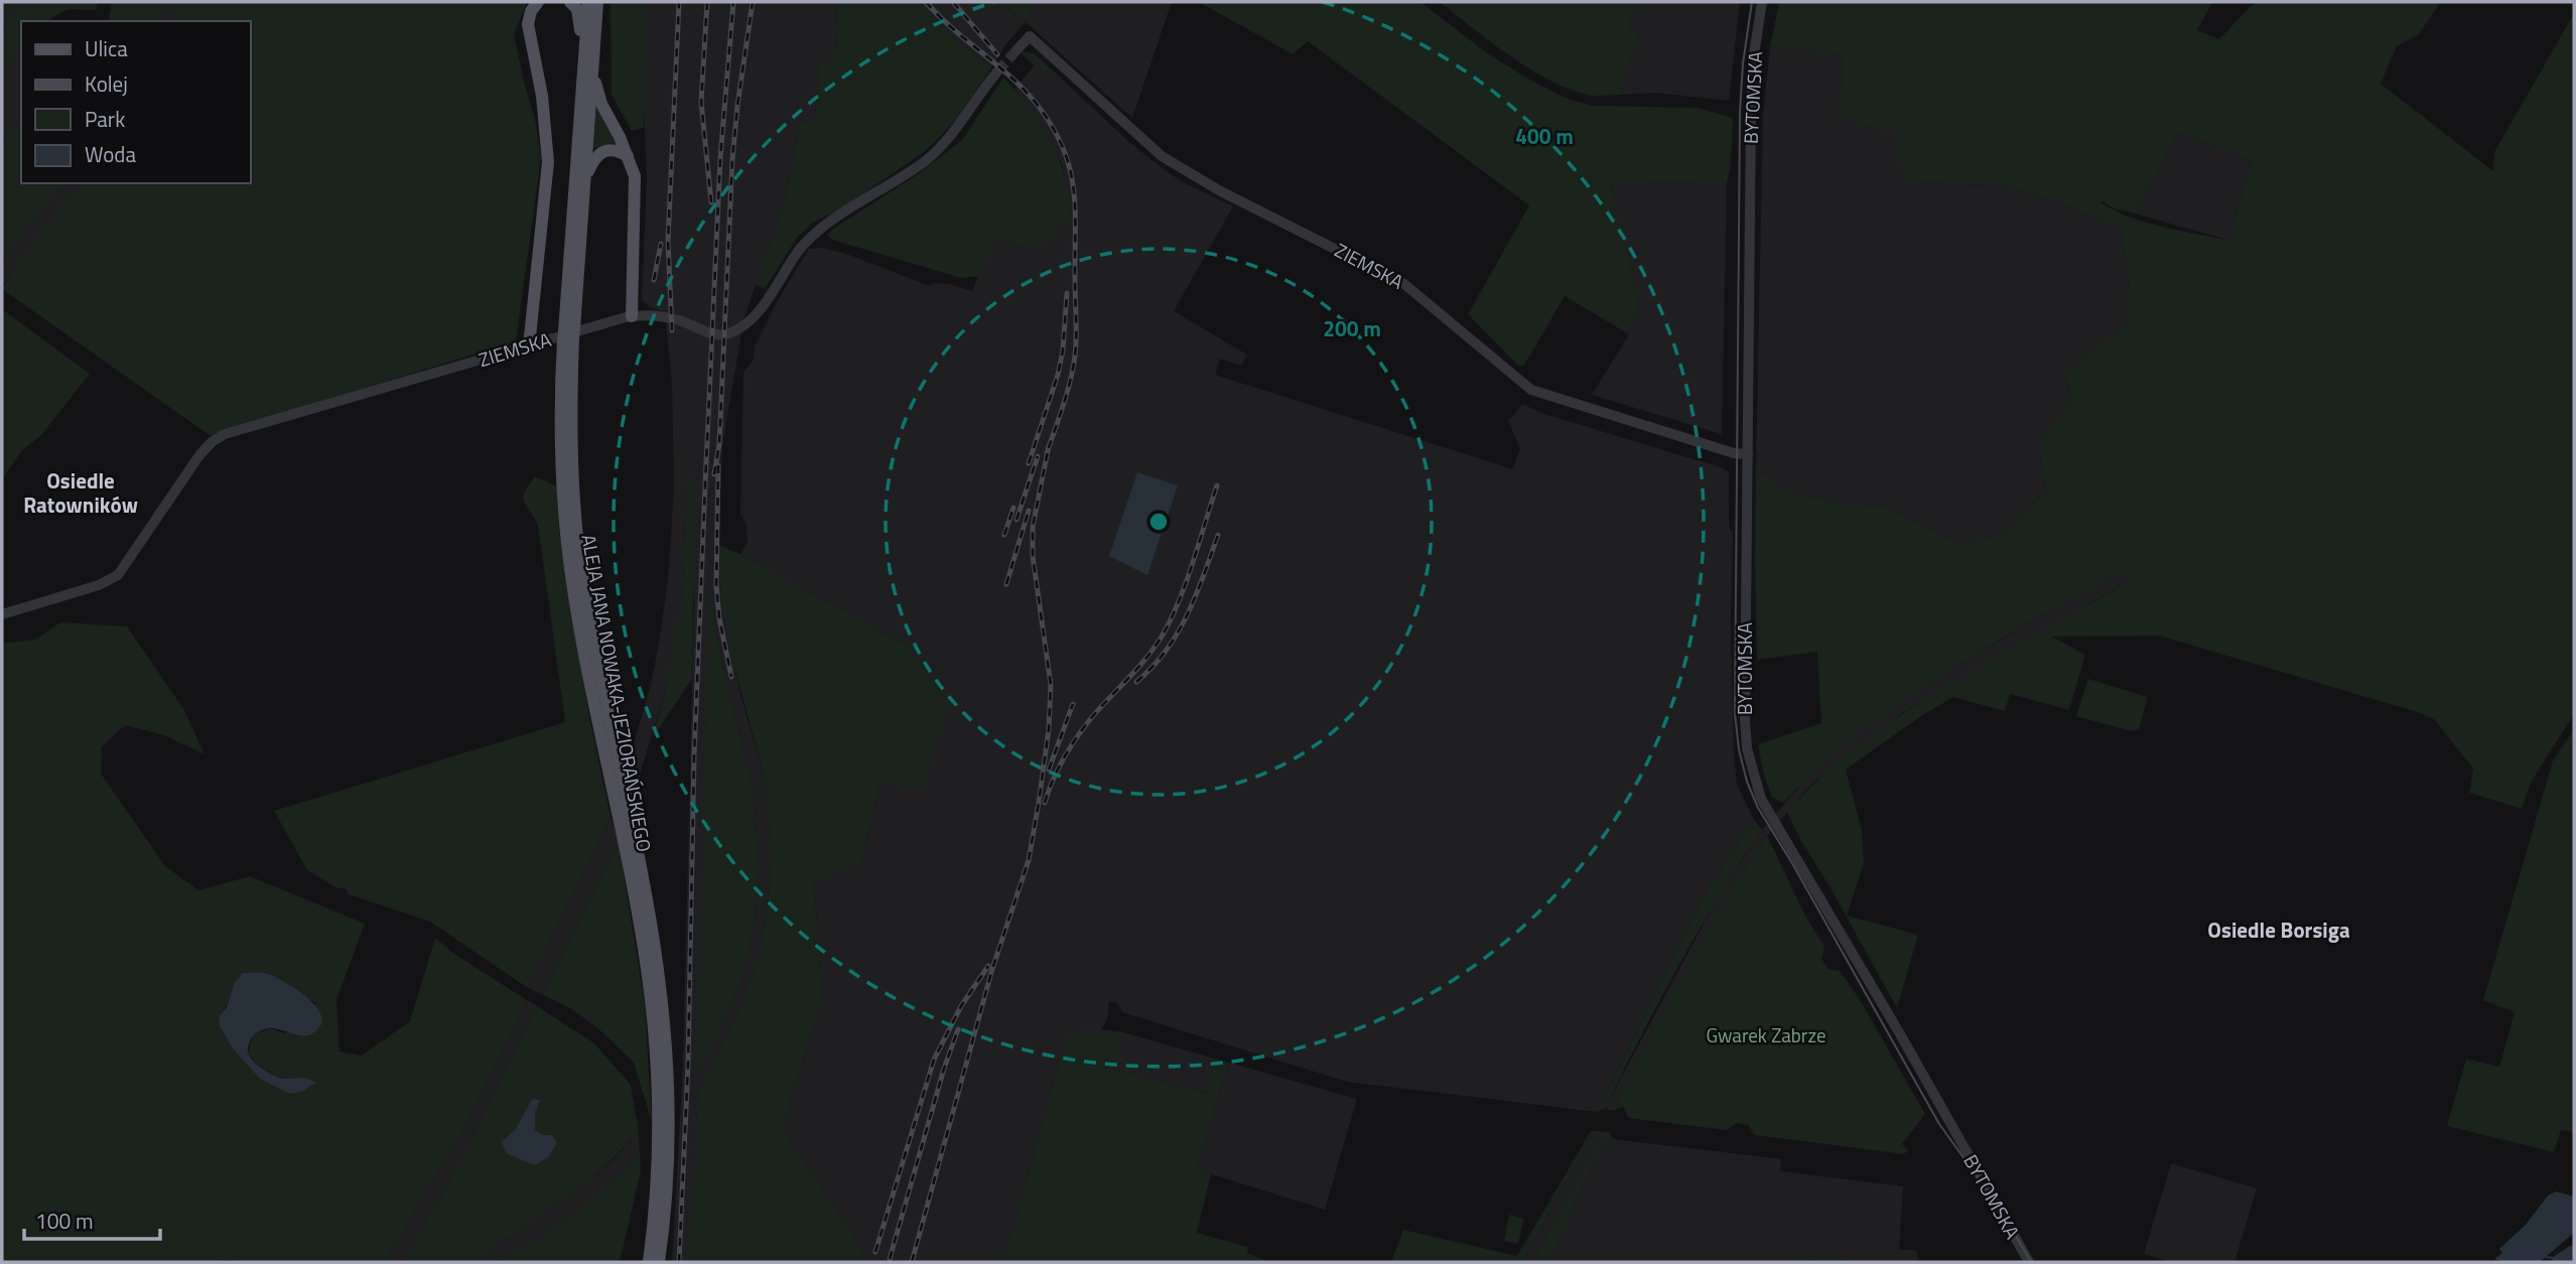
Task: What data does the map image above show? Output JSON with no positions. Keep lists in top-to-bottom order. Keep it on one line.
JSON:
{"streets":{"main road":["ALEJA JANA NOWAKA-JEZIORAŃSKIEGO"],"street":["BYTOMSKA","ZIEMSKA"]},"crossings":[["BYTOMSKA","ZIEMSKA"]],"districts":["Osiedle Ratowników","Osiedle Borsiga"],"parks":["Gwarek Zabrze"],"legend":["Ulica","Kolej","Park","Woda"],"scale_bar":"100 m","rings":["400 m","200 m"]}
